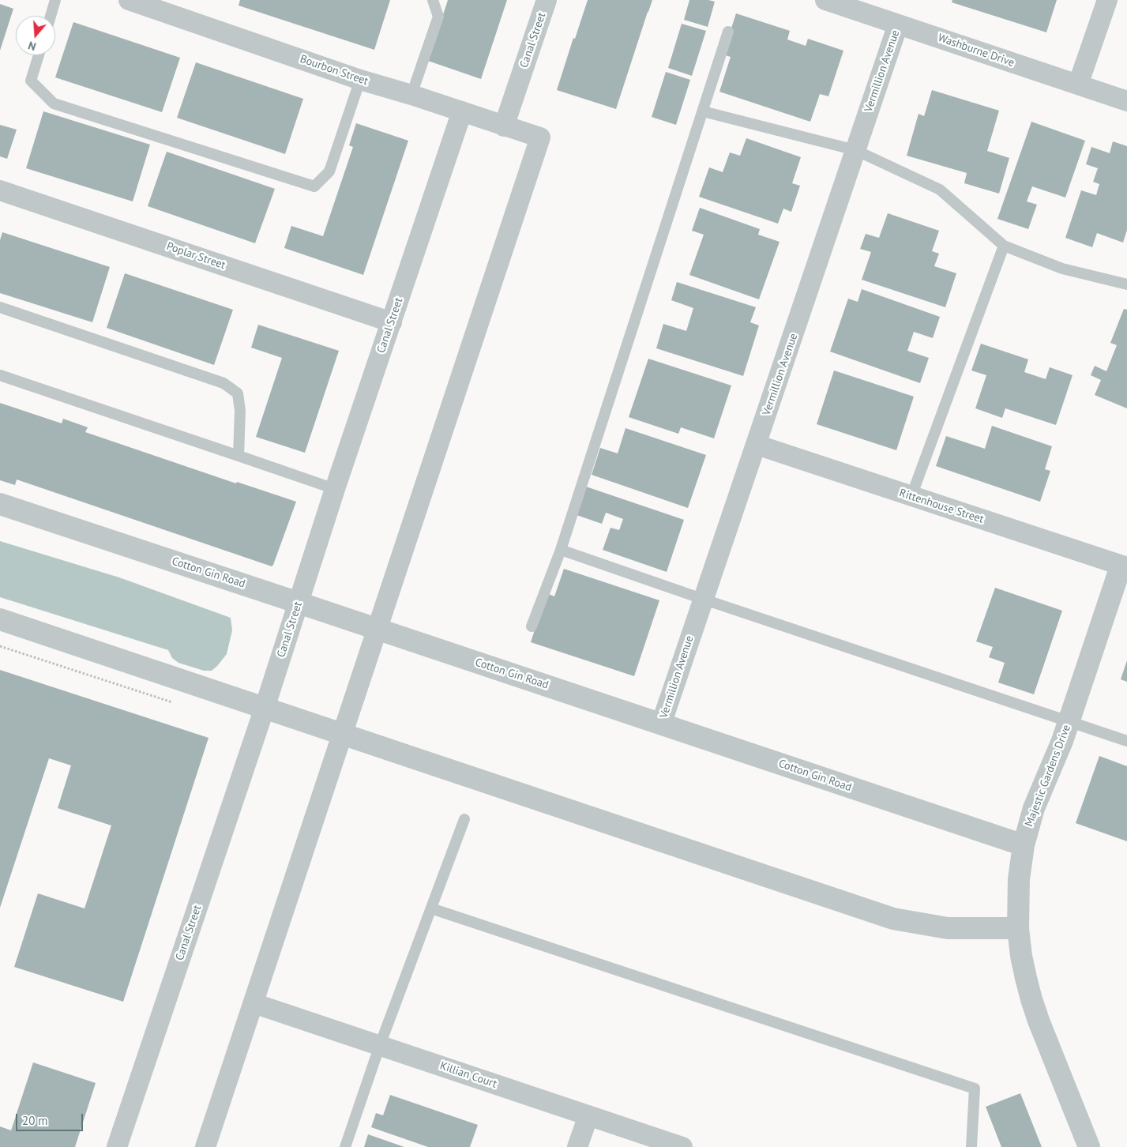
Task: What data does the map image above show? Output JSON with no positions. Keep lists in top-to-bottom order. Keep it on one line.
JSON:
{"streets":{"street":["Canal Street","Washburne Drive","Bourbon Street","Vermillion Avenue","Poplar Street","Rittenhouse Street","Cotton Gin Road","Majestic Gardens Drive","Killian Court"]},"crossings":[["Canal Street","Bourbon Street"],["Canal Street","Poplar Street"],["Canal Street","Cotton Gin Road"],["Washburne Drive","Vermillion Avenue"],["Bourbon Street","Cotton Gin Road"],["Vermillion Avenue","Rittenhouse Street"],["Vermillion Avenue","Cotton Gin Road"],["Rittenhouse Street","Majestic Gardens Drive"],["Cotton Gin Road","Majestic Gardens Drive"]],"scale_bar":"20 m","north":"bottom"}
